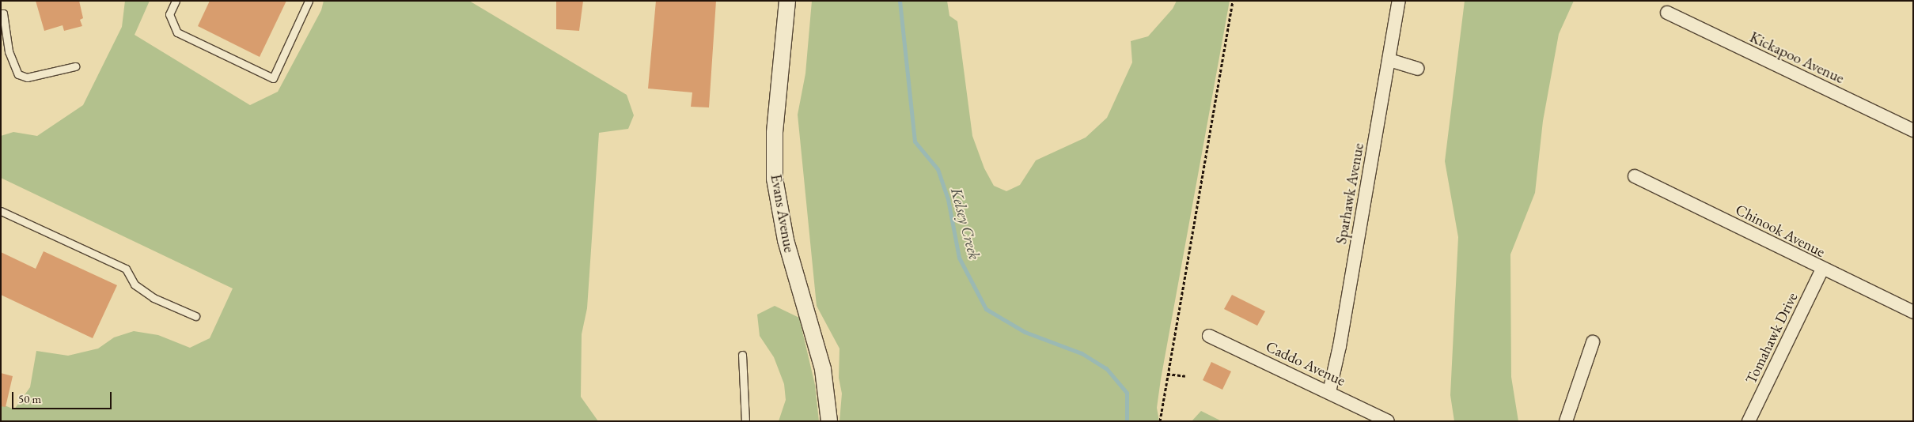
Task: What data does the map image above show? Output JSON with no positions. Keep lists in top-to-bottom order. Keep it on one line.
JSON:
{"streets":{"street":["Kickapoo Avenue","Sparhawk Avenue","Evans Avenue","Chinook Avenue","Tomahawk Drive","Caddo Avenue"]},"crossings":[["Sparhawk Avenue","Caddo Avenue"],["Chinook Avenue","Tomahawk Drive"]],"water":["Kelsey Creek"],"scale_bar":"50 m"}
